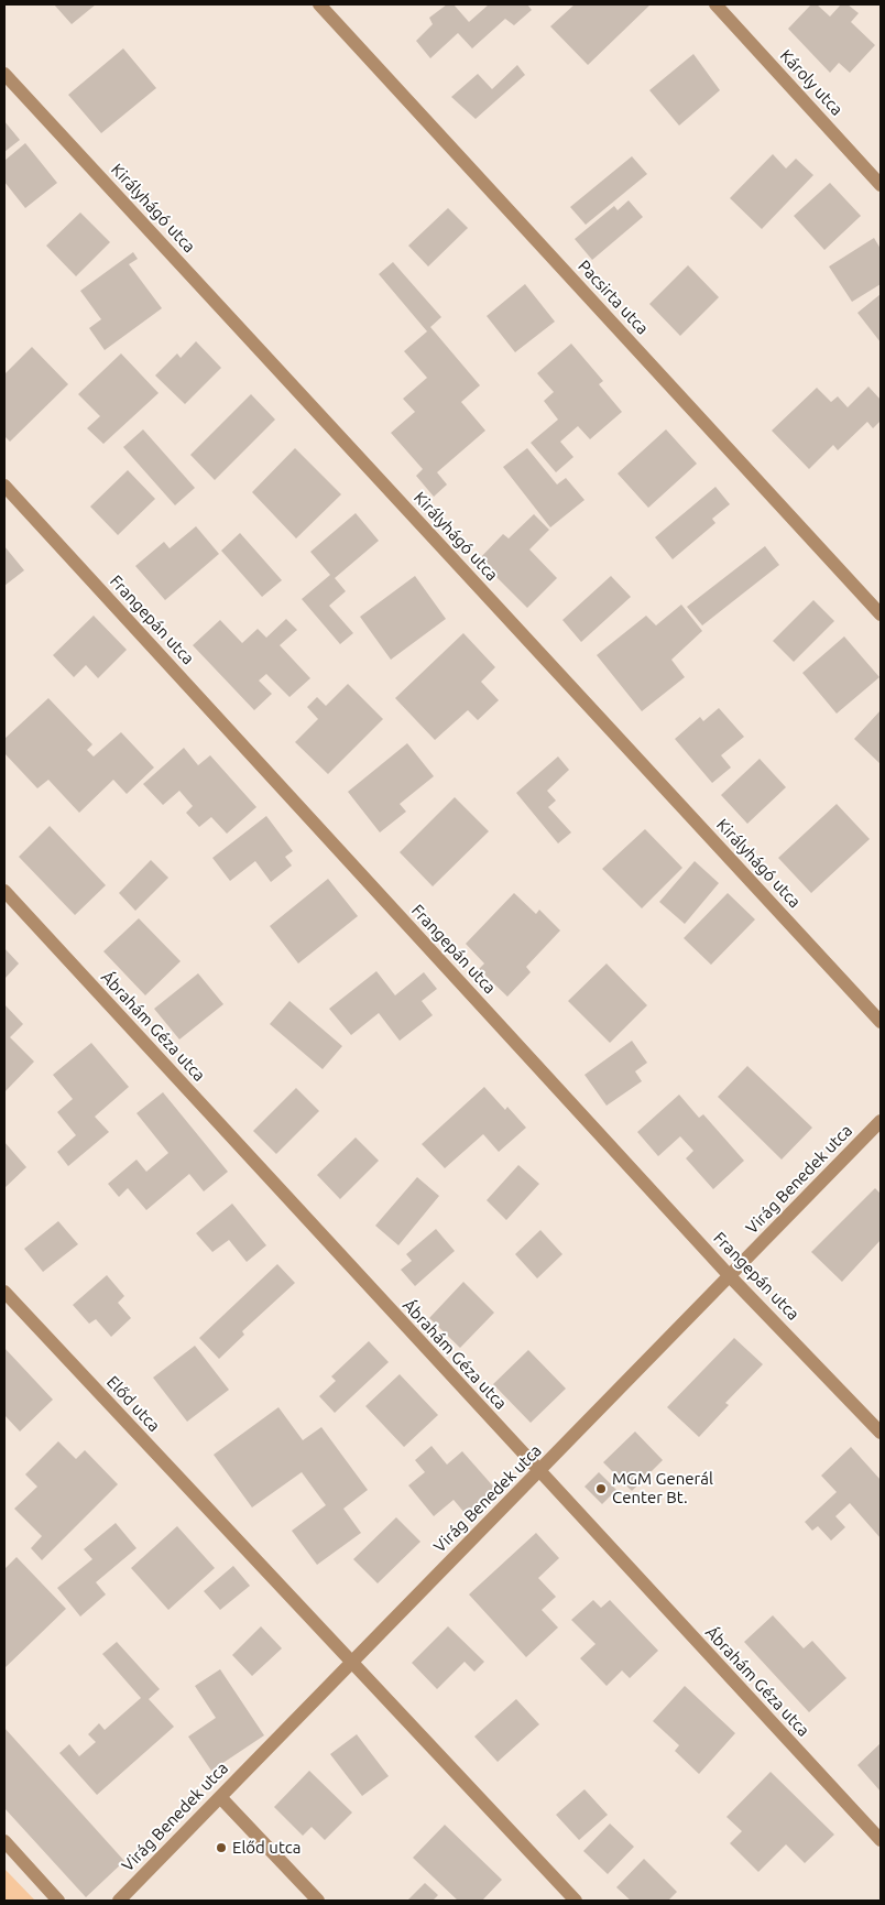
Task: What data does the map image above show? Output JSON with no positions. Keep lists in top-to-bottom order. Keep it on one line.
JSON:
{"streets":{"street":["Károly utca","Királyhágó utca","Pacsirta utca","Frangepán utca","Ábrahám Géza utca","Virág Benedek utca","Előd utca"]},"crossings":[["Frangepán utca","Virág Benedek utca"],["Ábrahám Géza utca","Virág Benedek utca"],["Virág Benedek utca","Előd utca"]],"places":["MGM Generál Center Bt.","Előd utca"]}
